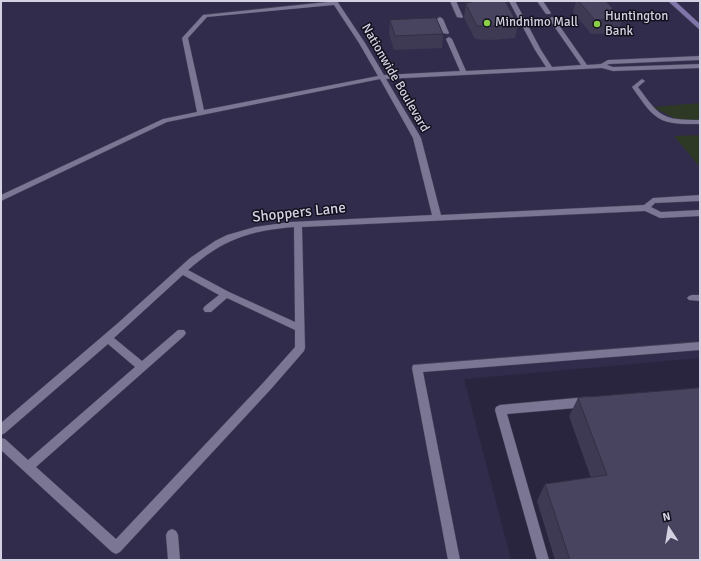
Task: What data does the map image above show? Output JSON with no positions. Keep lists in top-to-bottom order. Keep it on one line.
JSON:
{"streets":{"lane":["Nationwide Boulevard","Shoppers Lane"]},"crossings":[["Nationwide Boulevard","Shoppers Lane"]],"places":["Mindnimo Mall","Huntington Bank"],"north":"top"}
